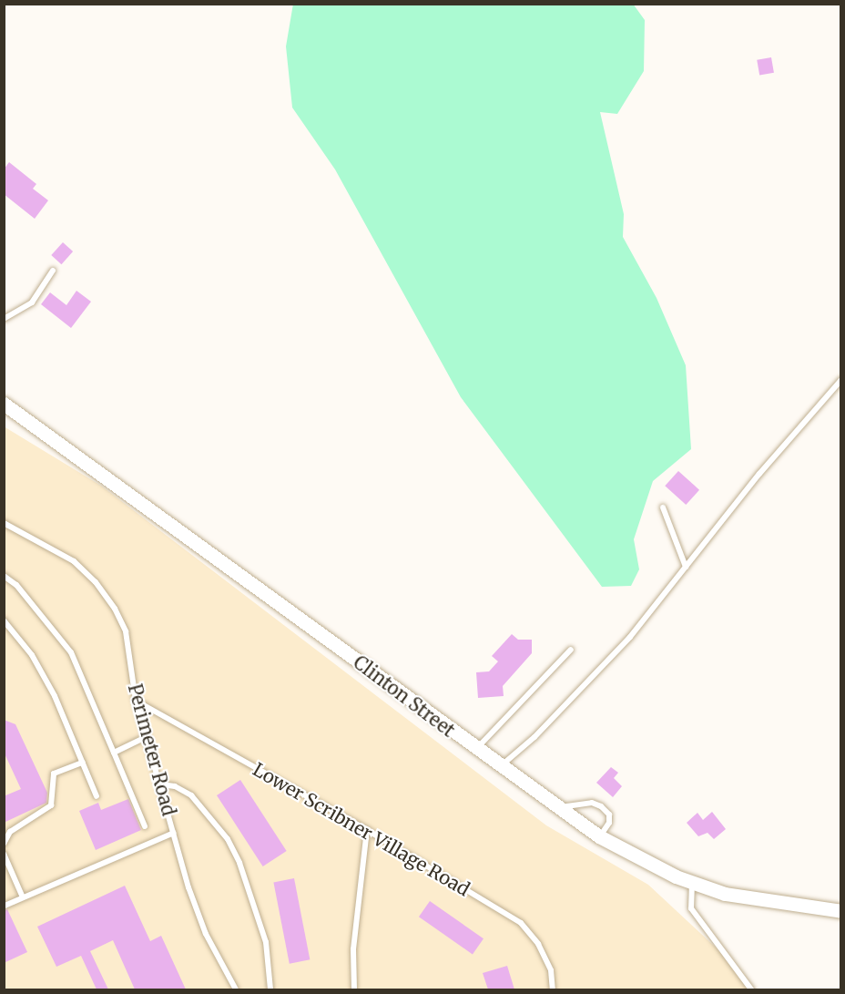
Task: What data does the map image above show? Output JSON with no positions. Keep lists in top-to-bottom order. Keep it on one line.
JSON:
{"streets":{"street":["Clinton Street"],"lane":["Perimeter Road","Lower Scribner Village Road"]},"crossings":[["Perimeter Road","Lower Scribner Village Road"]]}
